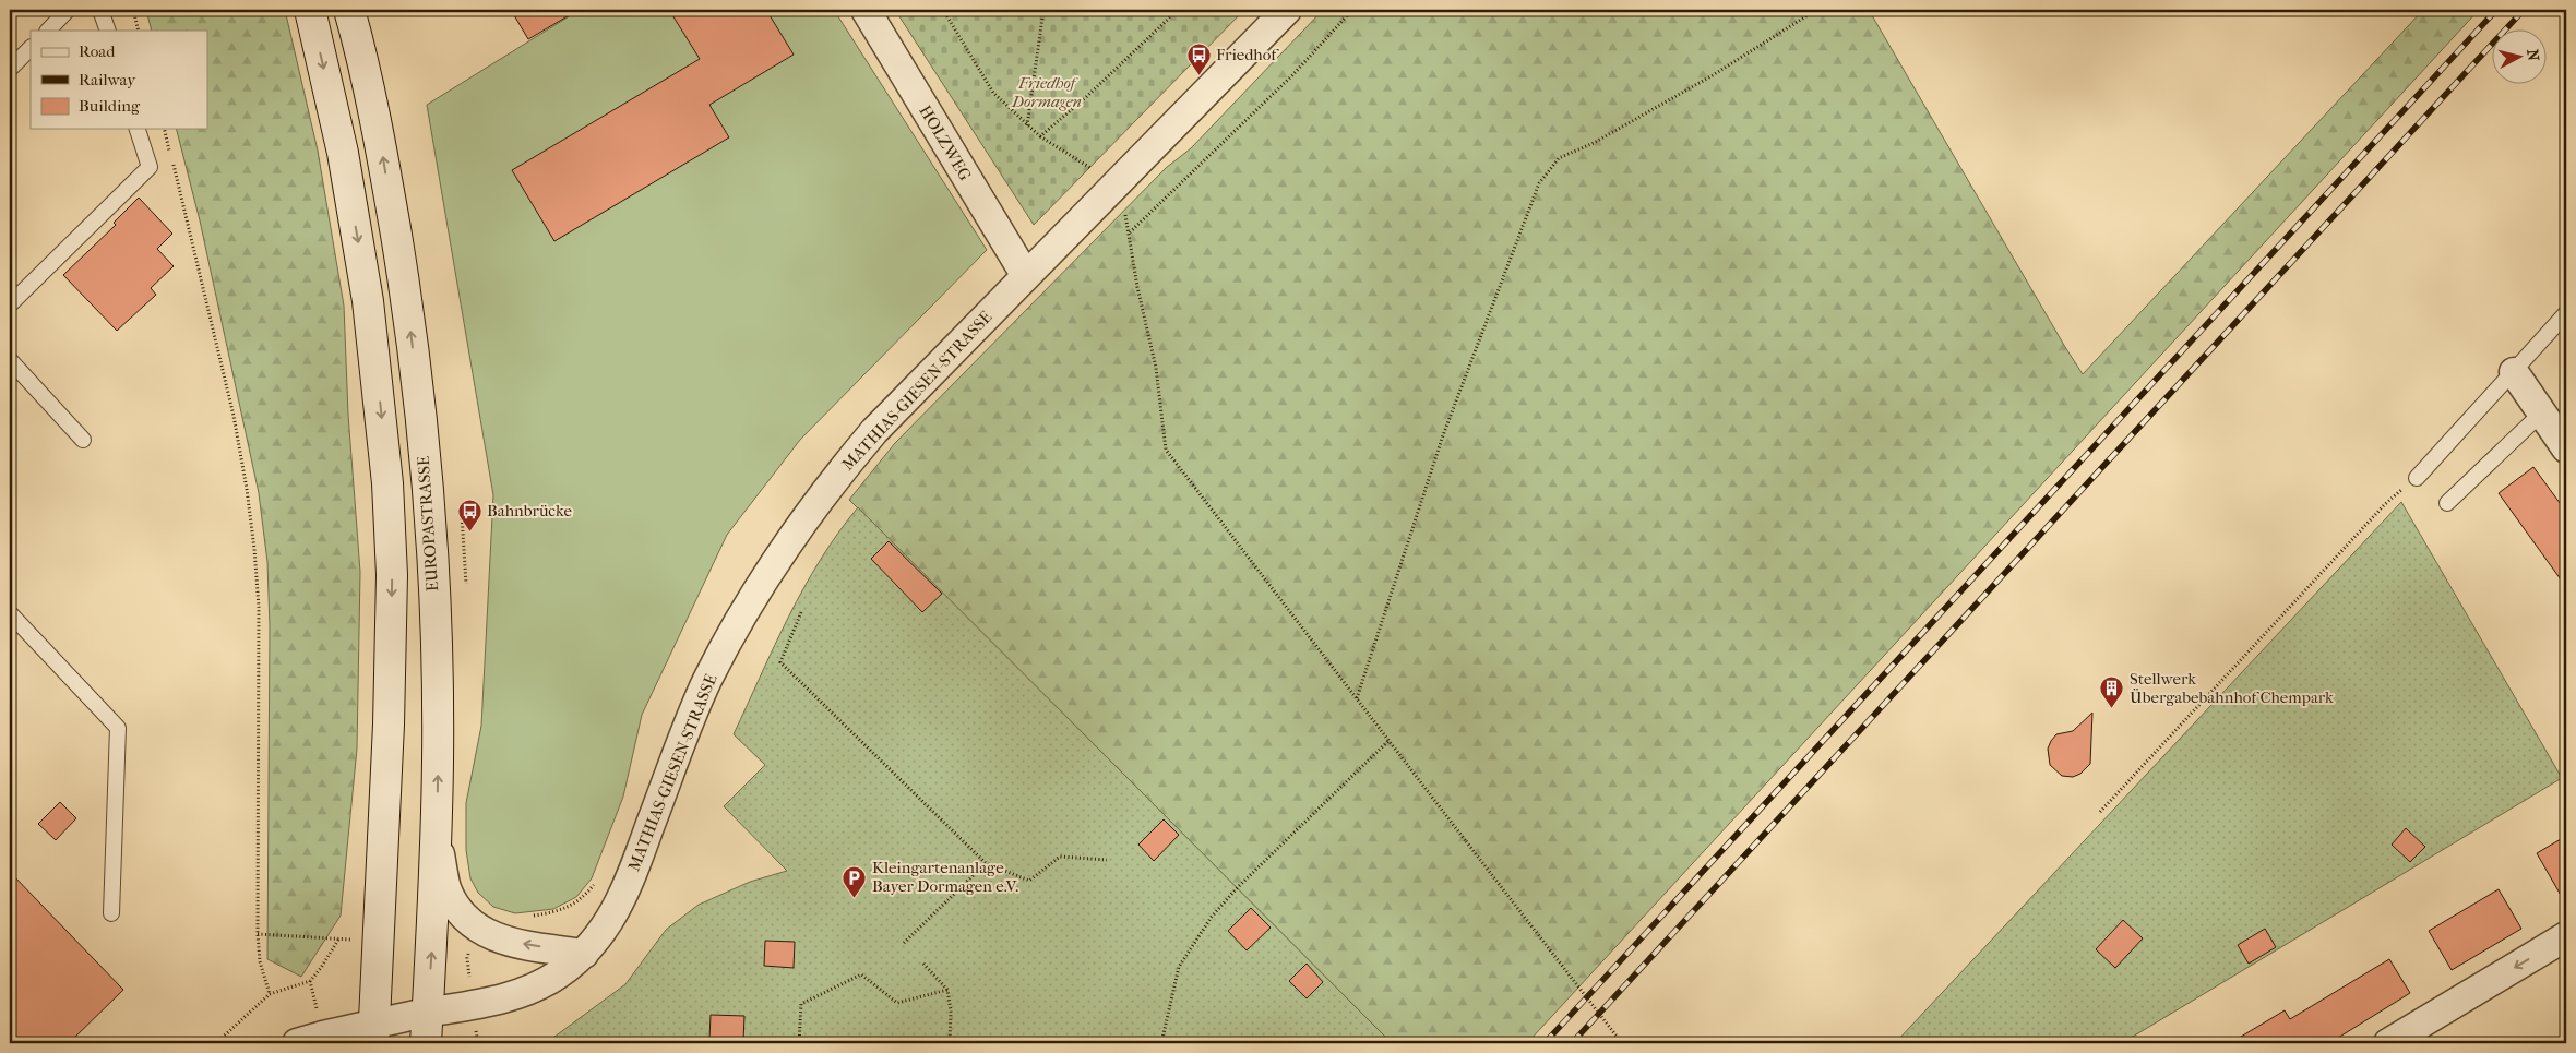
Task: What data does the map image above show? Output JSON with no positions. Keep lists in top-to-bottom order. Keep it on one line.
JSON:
{"streets":{"main road":["EUROPASTRASSE"],"street":["HOLZWEG","MATHIAS-GIESEN-STRASSE"]},"crossings":[["HOLZWEG","MATHIAS-GIESEN-STRASSE"],["MATHIAS-GIESEN-STRASSE","EUROPASTRASSE"]],"parks":["Friedhof Dormagen"],"places":{"bus stop":["Friedhof","Bahnbrücke"],"building":["Stellwerk Übergabebahnhof Chempark"],"parking":["Kleingartenanlage Bayer Dormagen e.V."]},"legend":["Road","Railway","Building"],"north":"right"}
